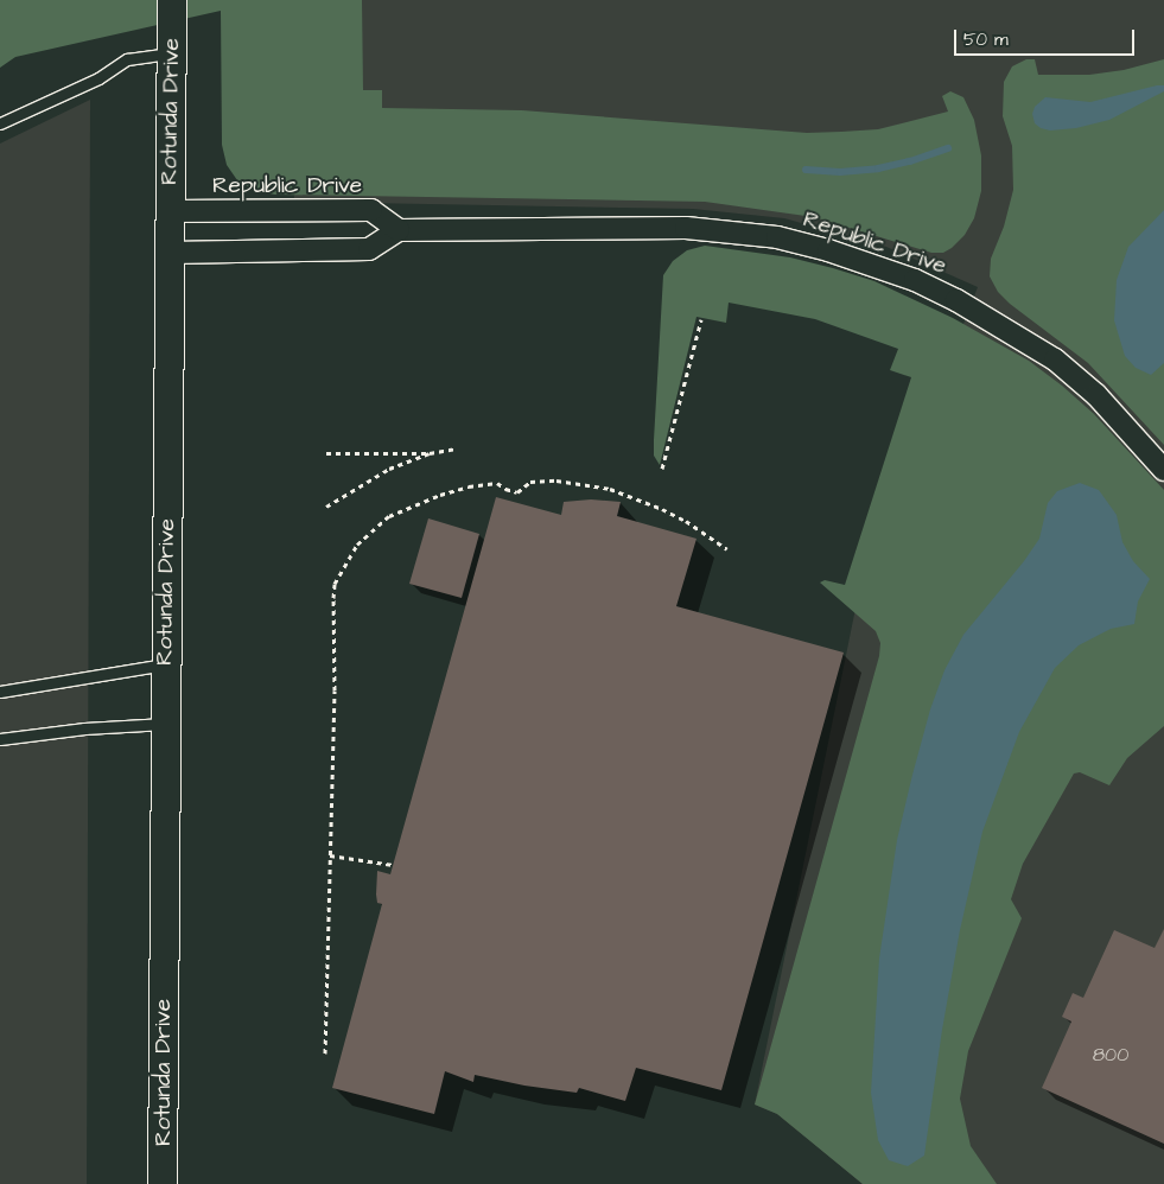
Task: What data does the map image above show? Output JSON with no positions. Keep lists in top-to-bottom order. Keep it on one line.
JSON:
{"streets":{"main road":["Rotunda Drive"],"street":["Republic Drive"]},"crossings":[["Rotunda Drive","Republic Drive"]],"house_numbers":["800"],"scale_bar":"50 m"}
